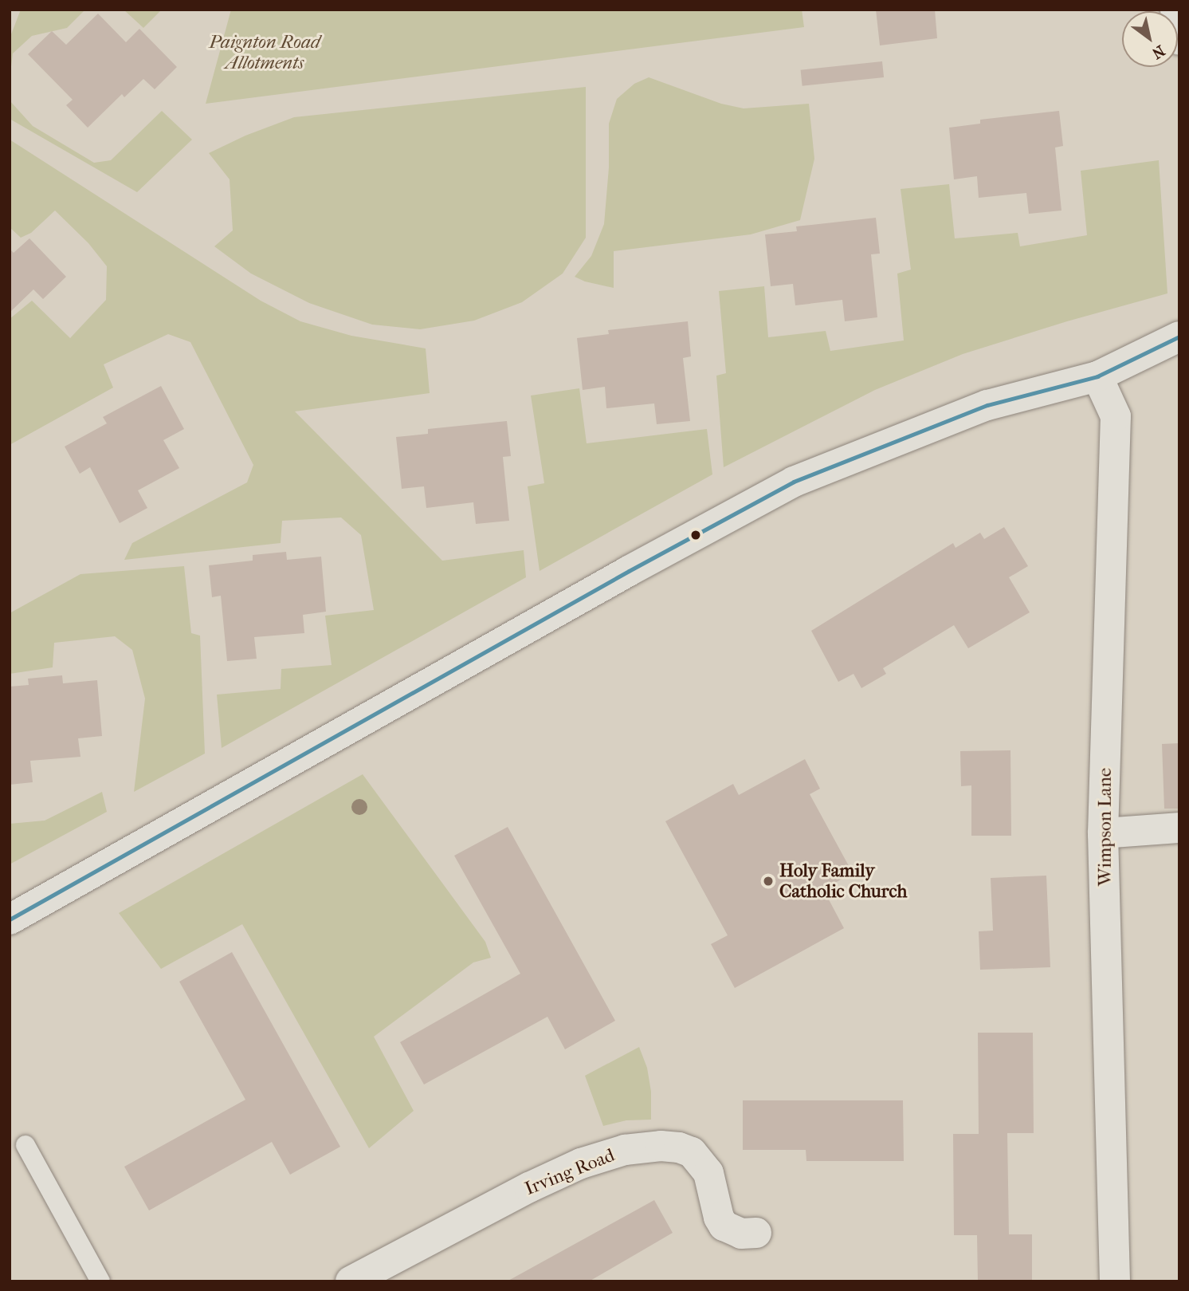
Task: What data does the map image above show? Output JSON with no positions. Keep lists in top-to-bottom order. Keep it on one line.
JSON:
{"streets":{"street":["Wimpson Lane","Irving Road"]},"parks":["Paignton Road Allotments"],"places":["Holy Family Catholic Church"],"north":"bottom right"}
